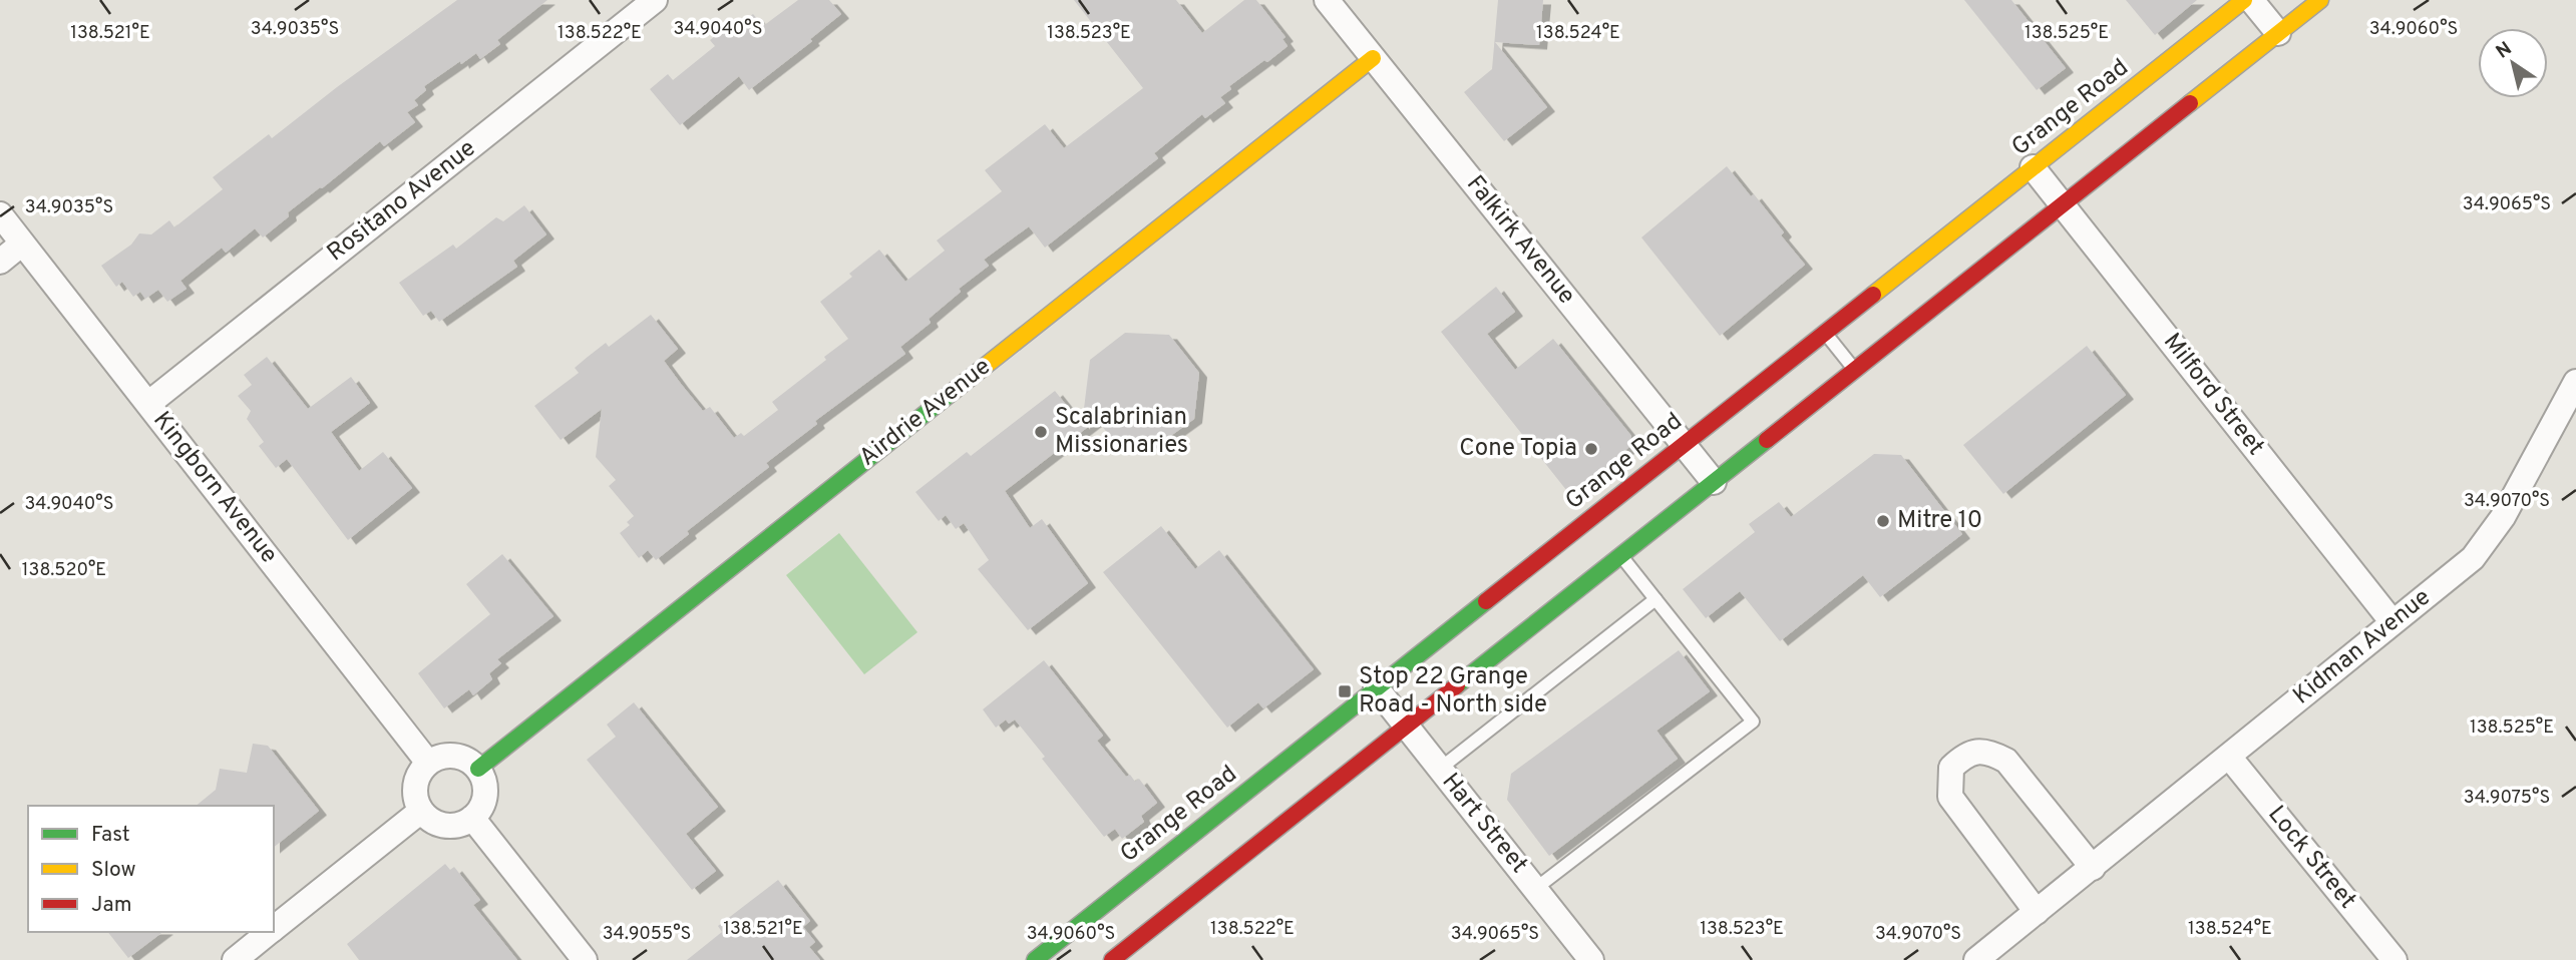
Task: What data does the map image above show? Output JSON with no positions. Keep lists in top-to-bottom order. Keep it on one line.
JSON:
{"streets":{"main road":["Grange Road","Airdrie Avenue"],"street":["Rositano Avenue","Falkirk Avenue","Milford Street","Kingborn Avenue","Kidman Avenue","Hart Street","Lock Street"]},"crossings":[["Grange Road","Falkirk Avenue"],["Grange Road","Milford Street"],["Grange Road","Hart Street"],["Rositano Avenue","Kingborn Avenue"],["Falkirk Avenue","Airdrie Avenue"],["Milford Street","Kidman Avenue"],["Airdrie Avenue","Kingborn Avenue"],["Kidman Avenue","Lock Street"]],"places":{"other":["Scalabrinian Missionaries","Cone Topia","Mitre 10"],"transit":["Stop 22 Grange Road - North side"]},"legend":["Fast","Slow","Jam"],"north":"top left","coordinates":["34.9035°S","34.9040°S","34.9060°S","138.525°E","138.521°E","138.522°E","138.523°E","138.524°E","34.9065°S","34.9070°S","138.520°E","34.9075°S","34.9055°S"]}
